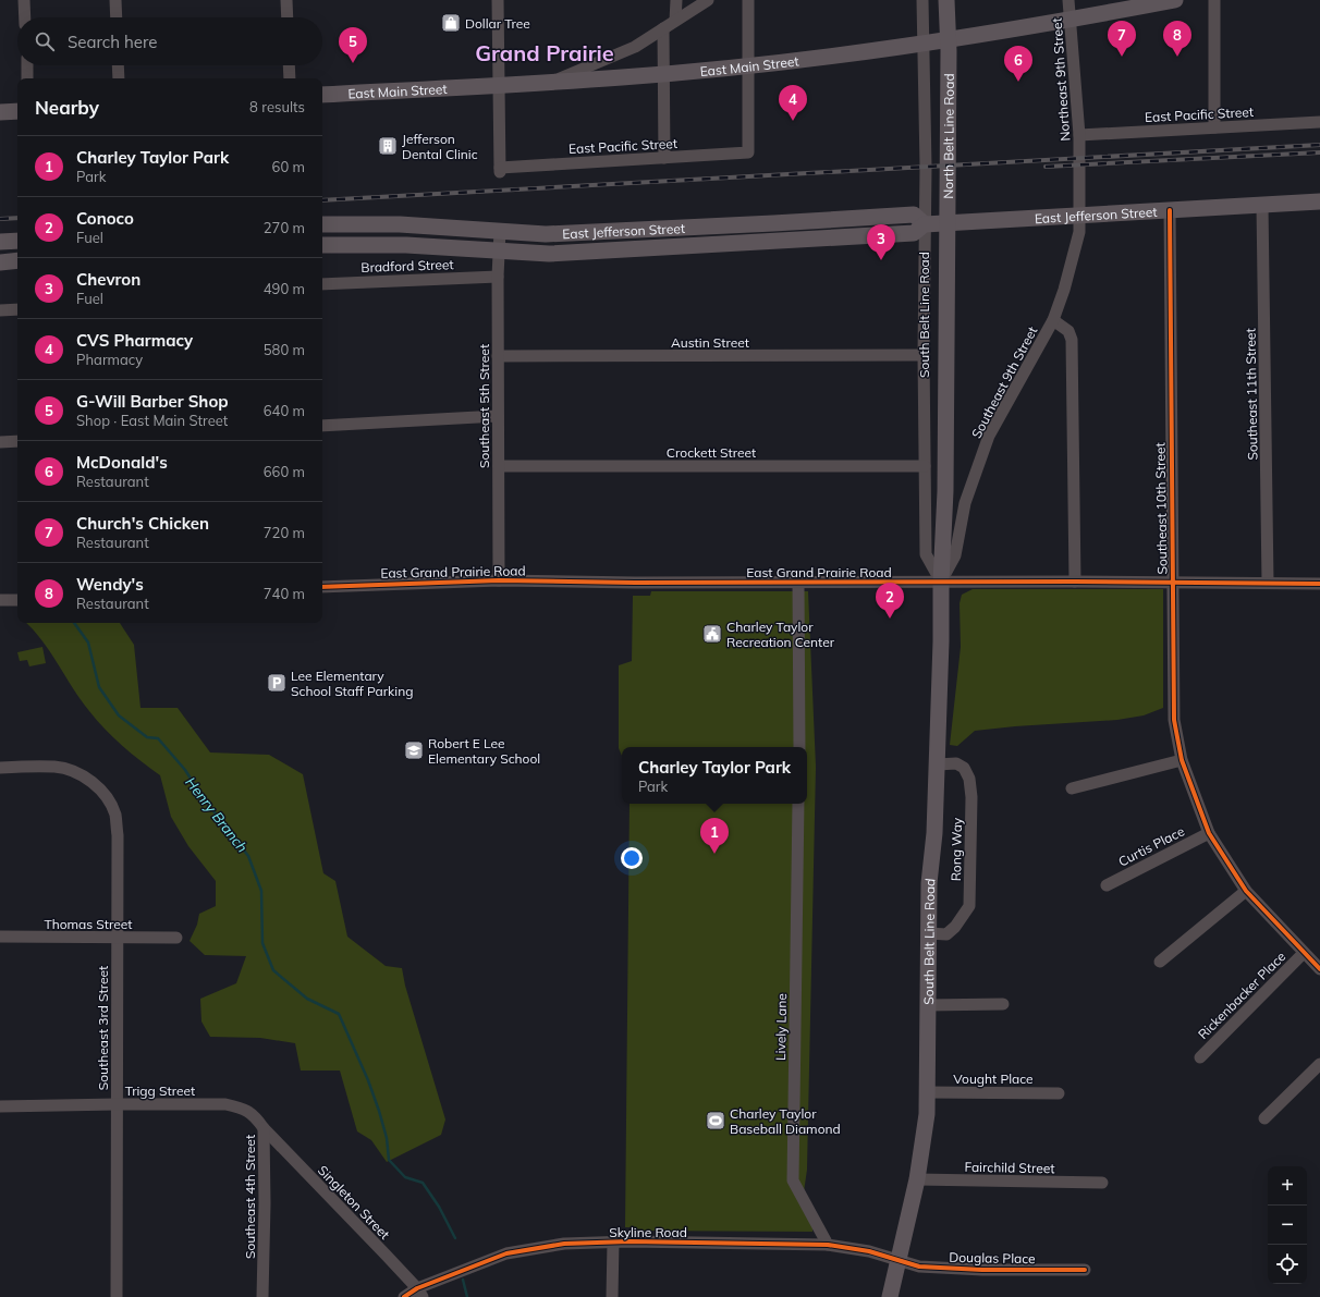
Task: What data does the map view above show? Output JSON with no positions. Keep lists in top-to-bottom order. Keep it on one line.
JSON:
{"streets":{"main road":["East Main Street","North Belt Line Road","East Jefferson Street","South Belt Line Road"],"street":["Northeast 9th Street","East Pacific Street","Bradford Street","Austin Street","Southeast 9th Street","Southeast 11th Street","Southeast 5th Street","Crockett Street","Southeast 10th Street","East Grand Prairie Road","Curtis Place","Rong Way","Thomas Street","Rickenbacker Place","Lively Lane","Southeast 3rd Street","Vought Place","Trigg Street","Fairchild Street","Southeast 4th Street","Singleton Street","Skyline Road","Douglas Place"]},"crossings":[["East Main Street","Northeast 9th Street"],["East Main Street","East Pacific Street"],["East Main Street","South Belt Line Road"],["Northeast 9th Street","East Pacific Street"],["Northeast 9th Street","Southeast 9th Street"],["North Belt Line Road","South Belt Line Road"],["East Jefferson Street","South Belt Line Road"],["East Jefferson Street","Southeast 9th Street"],["East Jefferson Street","Southeast 11th Street"],["East Jefferson Street","Southeast 5th Street"],["East Jefferson Street","Southeast 10th Street"],["Bradford Street","Southeast 5th Street"],["South Belt Line Road","Austin Street"],["South Belt Line Road","Southeast 9th Street"],["South Belt Line Road","Crockett Street"],["South Belt Line Road","East Grand Prairie Road"],["South Belt Line Road","Rong Way"],["South Belt Line Road","Vought Place"],["South Belt Line Road","Fairchild Street"],["South Belt Line Road","Skyline Road"],["South Belt Line Road","Douglas Place"],["Austin Street","Southeast 5th Street"],["Southeast 9th Street","East Grand Prairie Road"],["Southeast 11th Street","East Grand Prairie Road"],["Southeast 5th Street","Crockett Street"],["Southeast 5th Street","East Grand Prairie Road"],["Southeast 10th Street","East Grand Prairie Road"],["Southeast 10th Street","Curtis Place"],["Southeast 10th Street","Rickenbacker Place"],["Thomas Street","Southeast 3rd Street"],["Lively Lane","Skyline Road"],["Southeast 3rd Street","Trigg Street"],["Trigg Street","Southeast 4th Street"],["Southeast 4th Street","Singleton Street"],["Singleton Street","Skyline Road"],["Skyline Road","Douglas Place"]],"districts":["Grand Prairie"],"water":["Henry Branch"],"places":{"shop":["Dollar Tree"],"building":["Jefferson Dental Clinic"],"public building":["Charley Taylor Recreation Center"],"parking":["Lee Elementary School Staff Parking"],"school or university":["Robert E Lee Elementary School"],"sports":["Charley Taylor Baseball Diamond"]},"page":{"search":"Search here","pins":["7","8","5","6","4","3","2","1"],"heading":["Nearby","8 results"],"list":[{"mark":"1","name":"Charley Taylor Park","note":"Park","value":"60 m"},{"mark":"2","name":"Conoco","note":"Fuel","value":"270 m"},{"mark":"3","name":"Chevron","note":"Fuel","value":"490 m"},{"mark":"4","name":"CVS Pharmacy","note":"Pharmacy","value":"580 m"},{"mark":"5","name":"G-Will Barber Shop","note":"Shop · East Main Street","value":"640 m"},{"mark":"6","name":"McDonald's","note":"Restaurant","value":"660 m"},{"mark":"7","name":"Church's Chicken","note":"Restaurant","value":"720 m"},{"mark":"8","name":"Wendy's","note":"Restaurant","value":"740 m"}],"popup":["Charley Taylor Park","Park"],"map_buttons":["+","−"]}}
